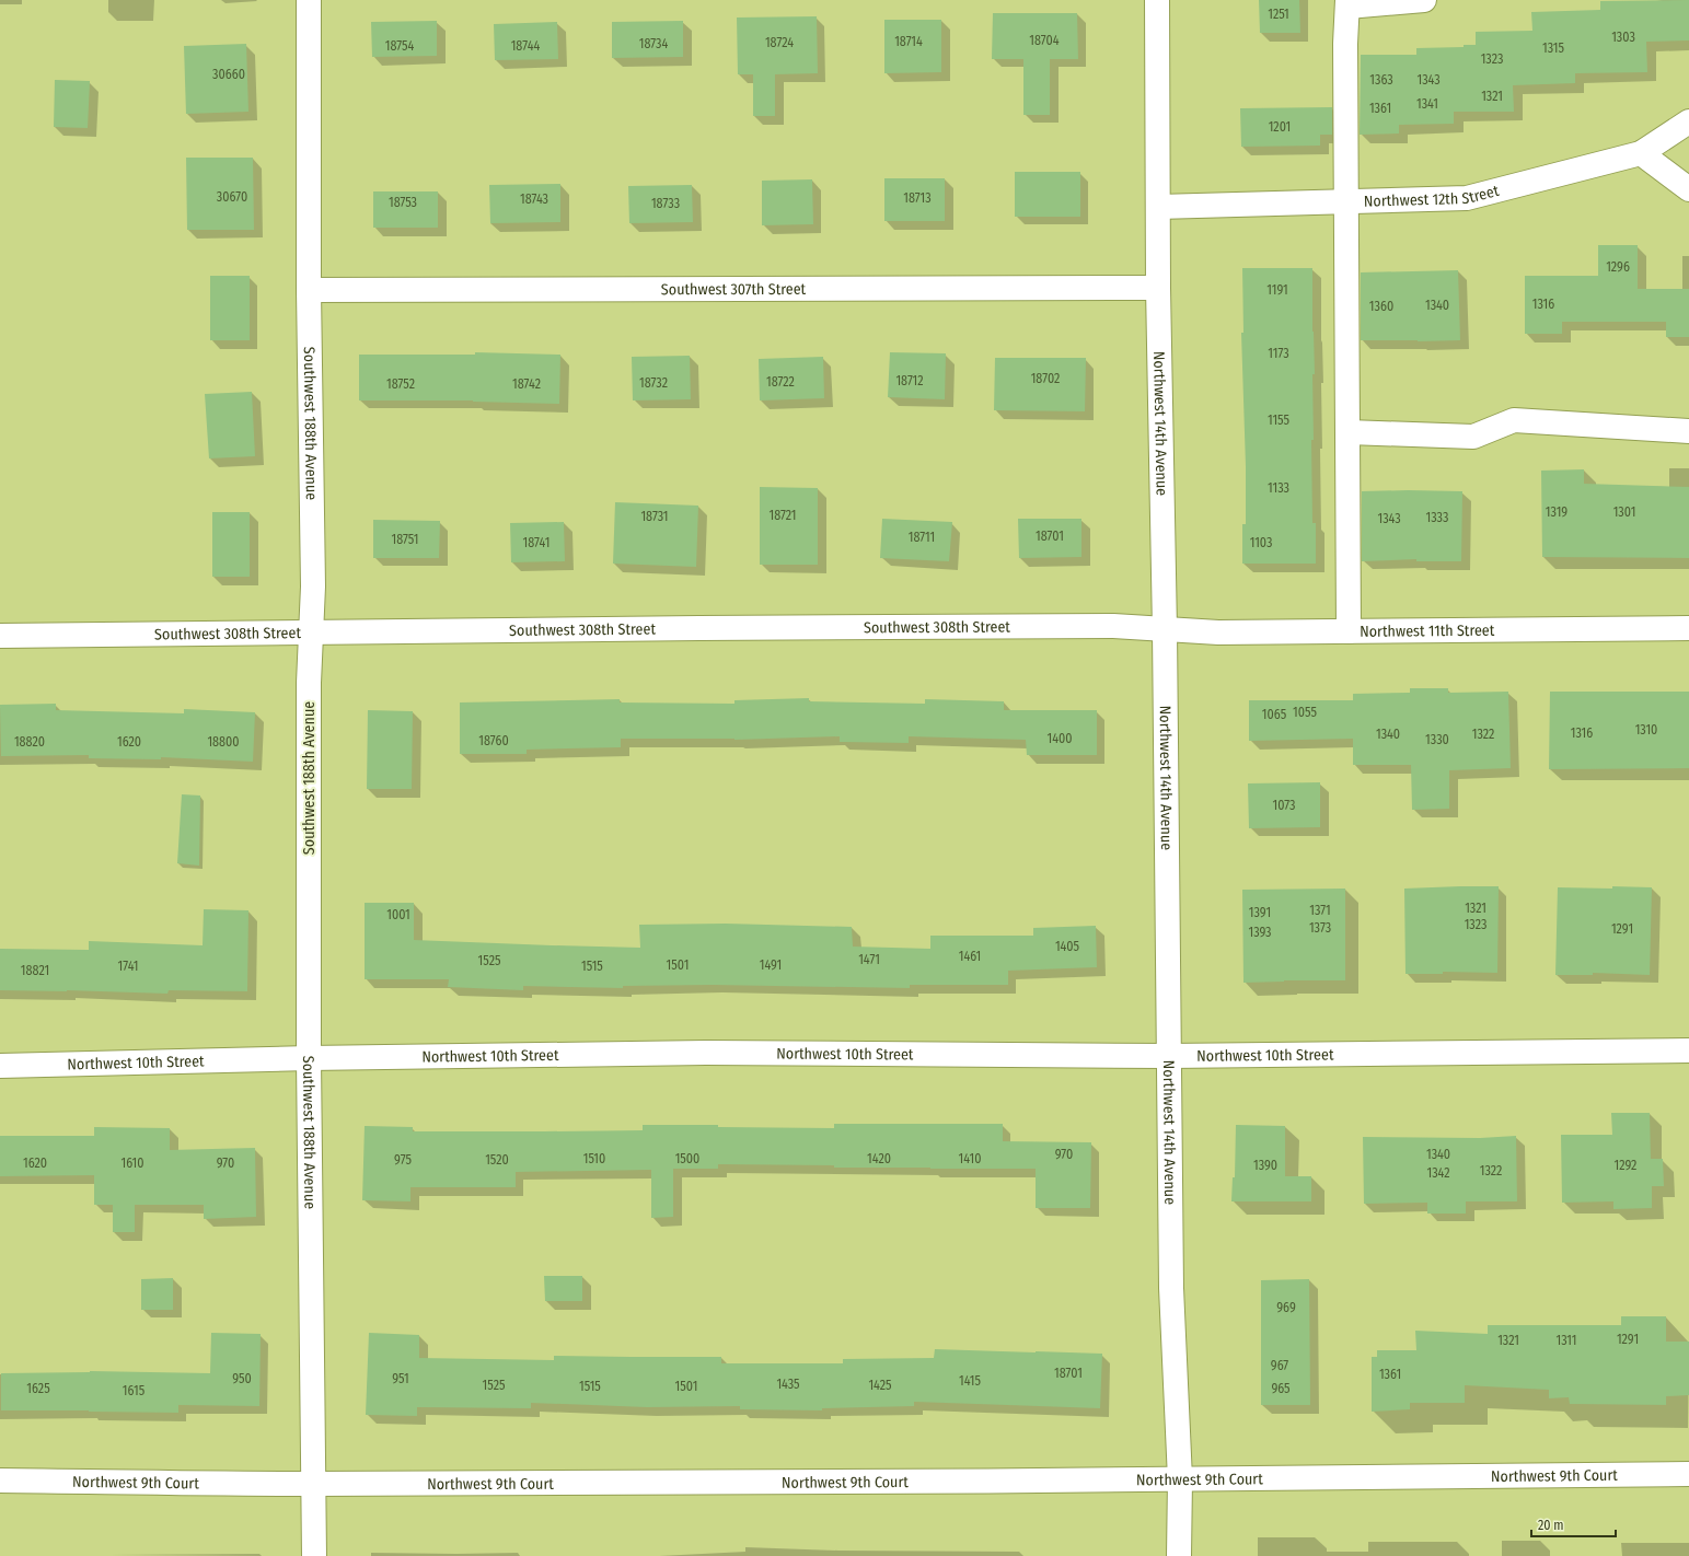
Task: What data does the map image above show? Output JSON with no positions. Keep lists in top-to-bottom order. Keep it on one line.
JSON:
{"streets":{"street":["Northwest 12th Street","Southwest 307th Street","Southwest 188th Avenue","Northwest 14th Avenue","Southwest 308th Street","Northwest 11th Street","Northwest 10th Street","Northwest 9th Court"]},"crossings":[["Northwest 12th Street","Northwest 14th Avenue"],["Southwest 307th Street","Southwest 188th Avenue"],["Southwest 307th Street","Northwest 14th Avenue"],["Southwest 188th Avenue","Southwest 308th Street"],["Southwest 188th Avenue","Northwest 10th Street"],["Southwest 188th Avenue","Northwest 9th Court"],["Northwest 14th Avenue","Southwest 308th Street"],["Northwest 14th Avenue","Northwest 11th Street"],["Northwest 14th Avenue","Northwest 10th Street"],["Northwest 14th Avenue","Northwest 9th Court"],["Southwest 308th Street","Northwest 11th Street"]],"house_numbers":["1251","1303","18704","18714","18724","18734","18754","18744","1315","1323","30660","1363","1343","1321","1341","1361","1201","30670","18713","18743","18753","18733","1296","1191","1316","1340","1360","1173","18702","18712","18722","18732","18752","18742","1155","1133","1319","1301","18721","18731","1333","1343","18701","18711","18751","18741","1103","1055","1065","1310","1316","1340","1322","1400","1330","18760","18820","1620","18800","1073","1321","1371","1391","1001","1323","1373","1291","1393","1405","1461","1471","1525","1501","1491","1741","1515","18821","970","1340","1510","1500","1420","1410","975","1520","1620","1610","970","1390","1292","1322","1342","969","1291","1321","1311","967","18701","1361","950","951","1415","1435","1525","1425","1515","1501","1625","965","1615"],"scale_bar":"20 m"}
